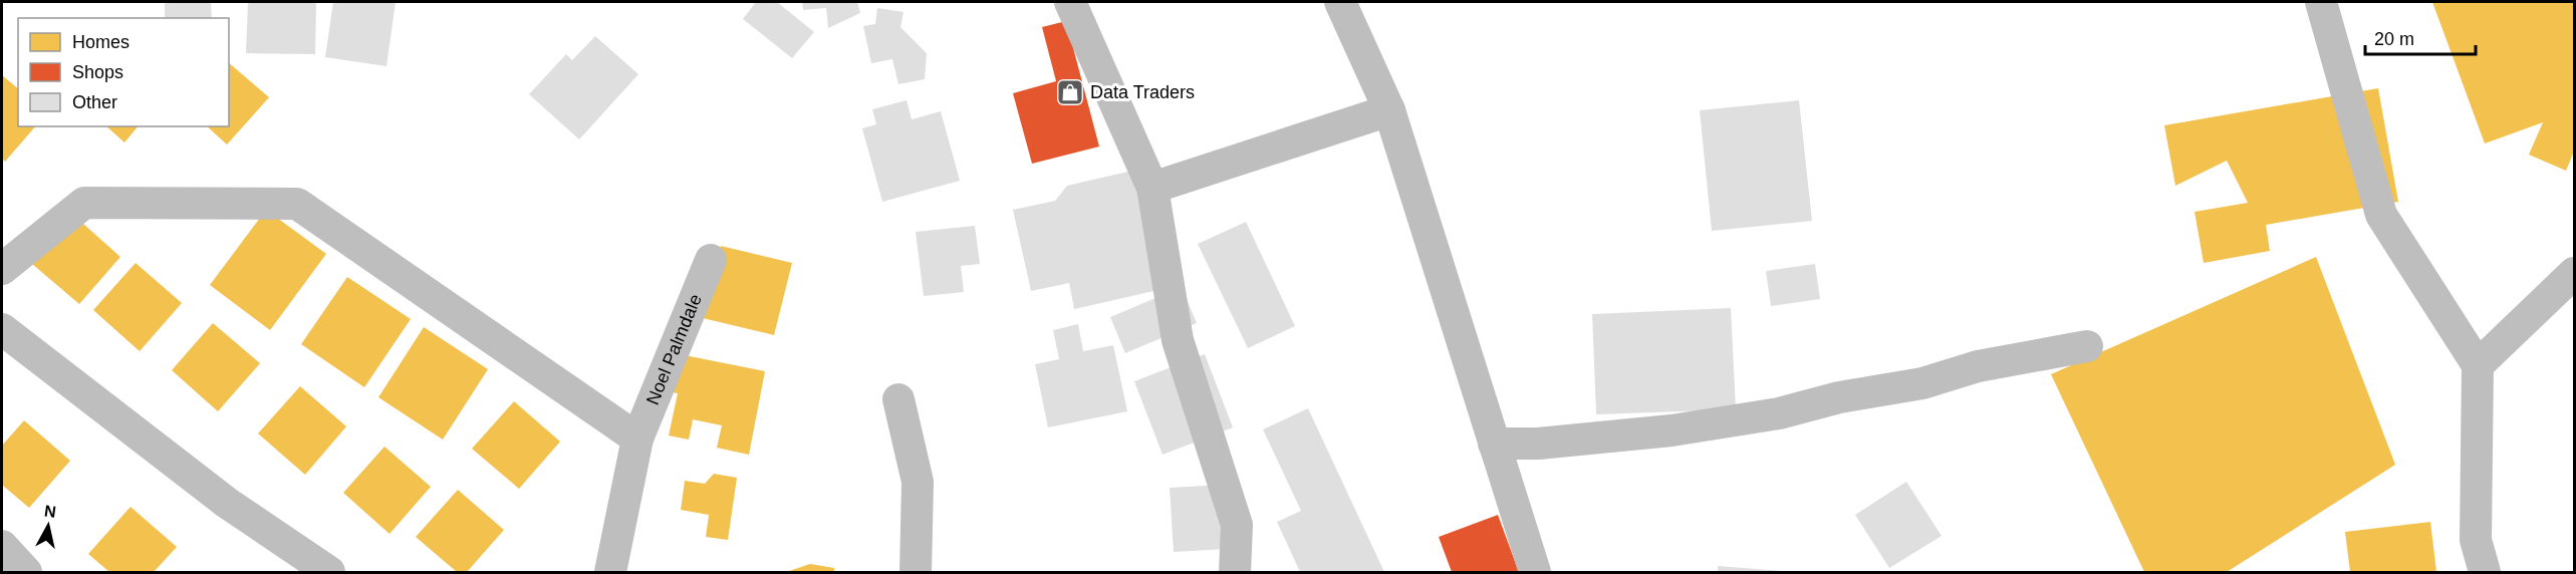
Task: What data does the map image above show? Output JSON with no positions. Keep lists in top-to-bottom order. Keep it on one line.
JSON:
{"streets":{"street":["Noel Palmdale"]},"places":{"shop":["Data Traders"]},"legend":["Homes","Shops","Other"],"scale_bar":"20 m","north":"top"}
